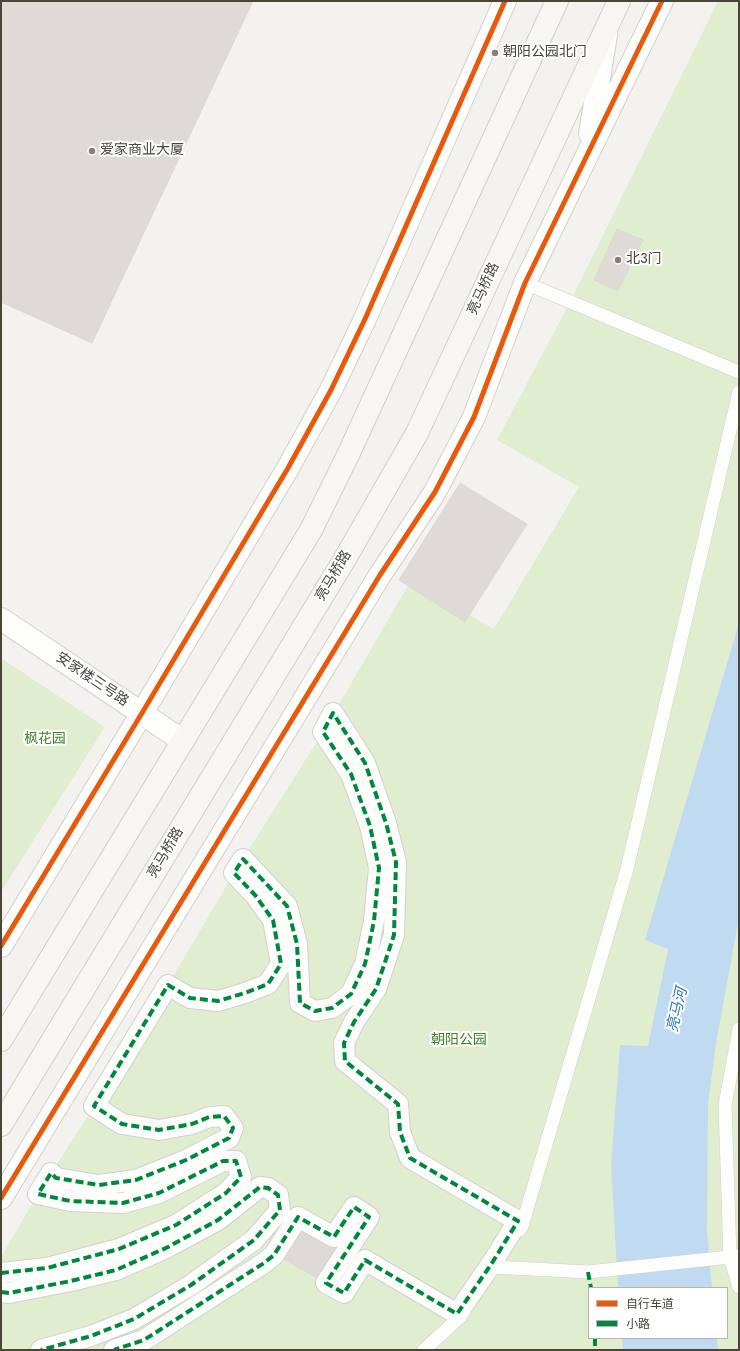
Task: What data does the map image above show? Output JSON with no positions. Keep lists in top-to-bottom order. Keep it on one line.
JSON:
{"streets":{"main road":["亮马桥路"],"street":["安家楼三号路"]},"water":["亮马河"],"parks":["枫花园","朝阳公园"],"places":["朝阳公园北门","爱家商业大厦","北3门"],"legend":["自行车道","小路"]}
